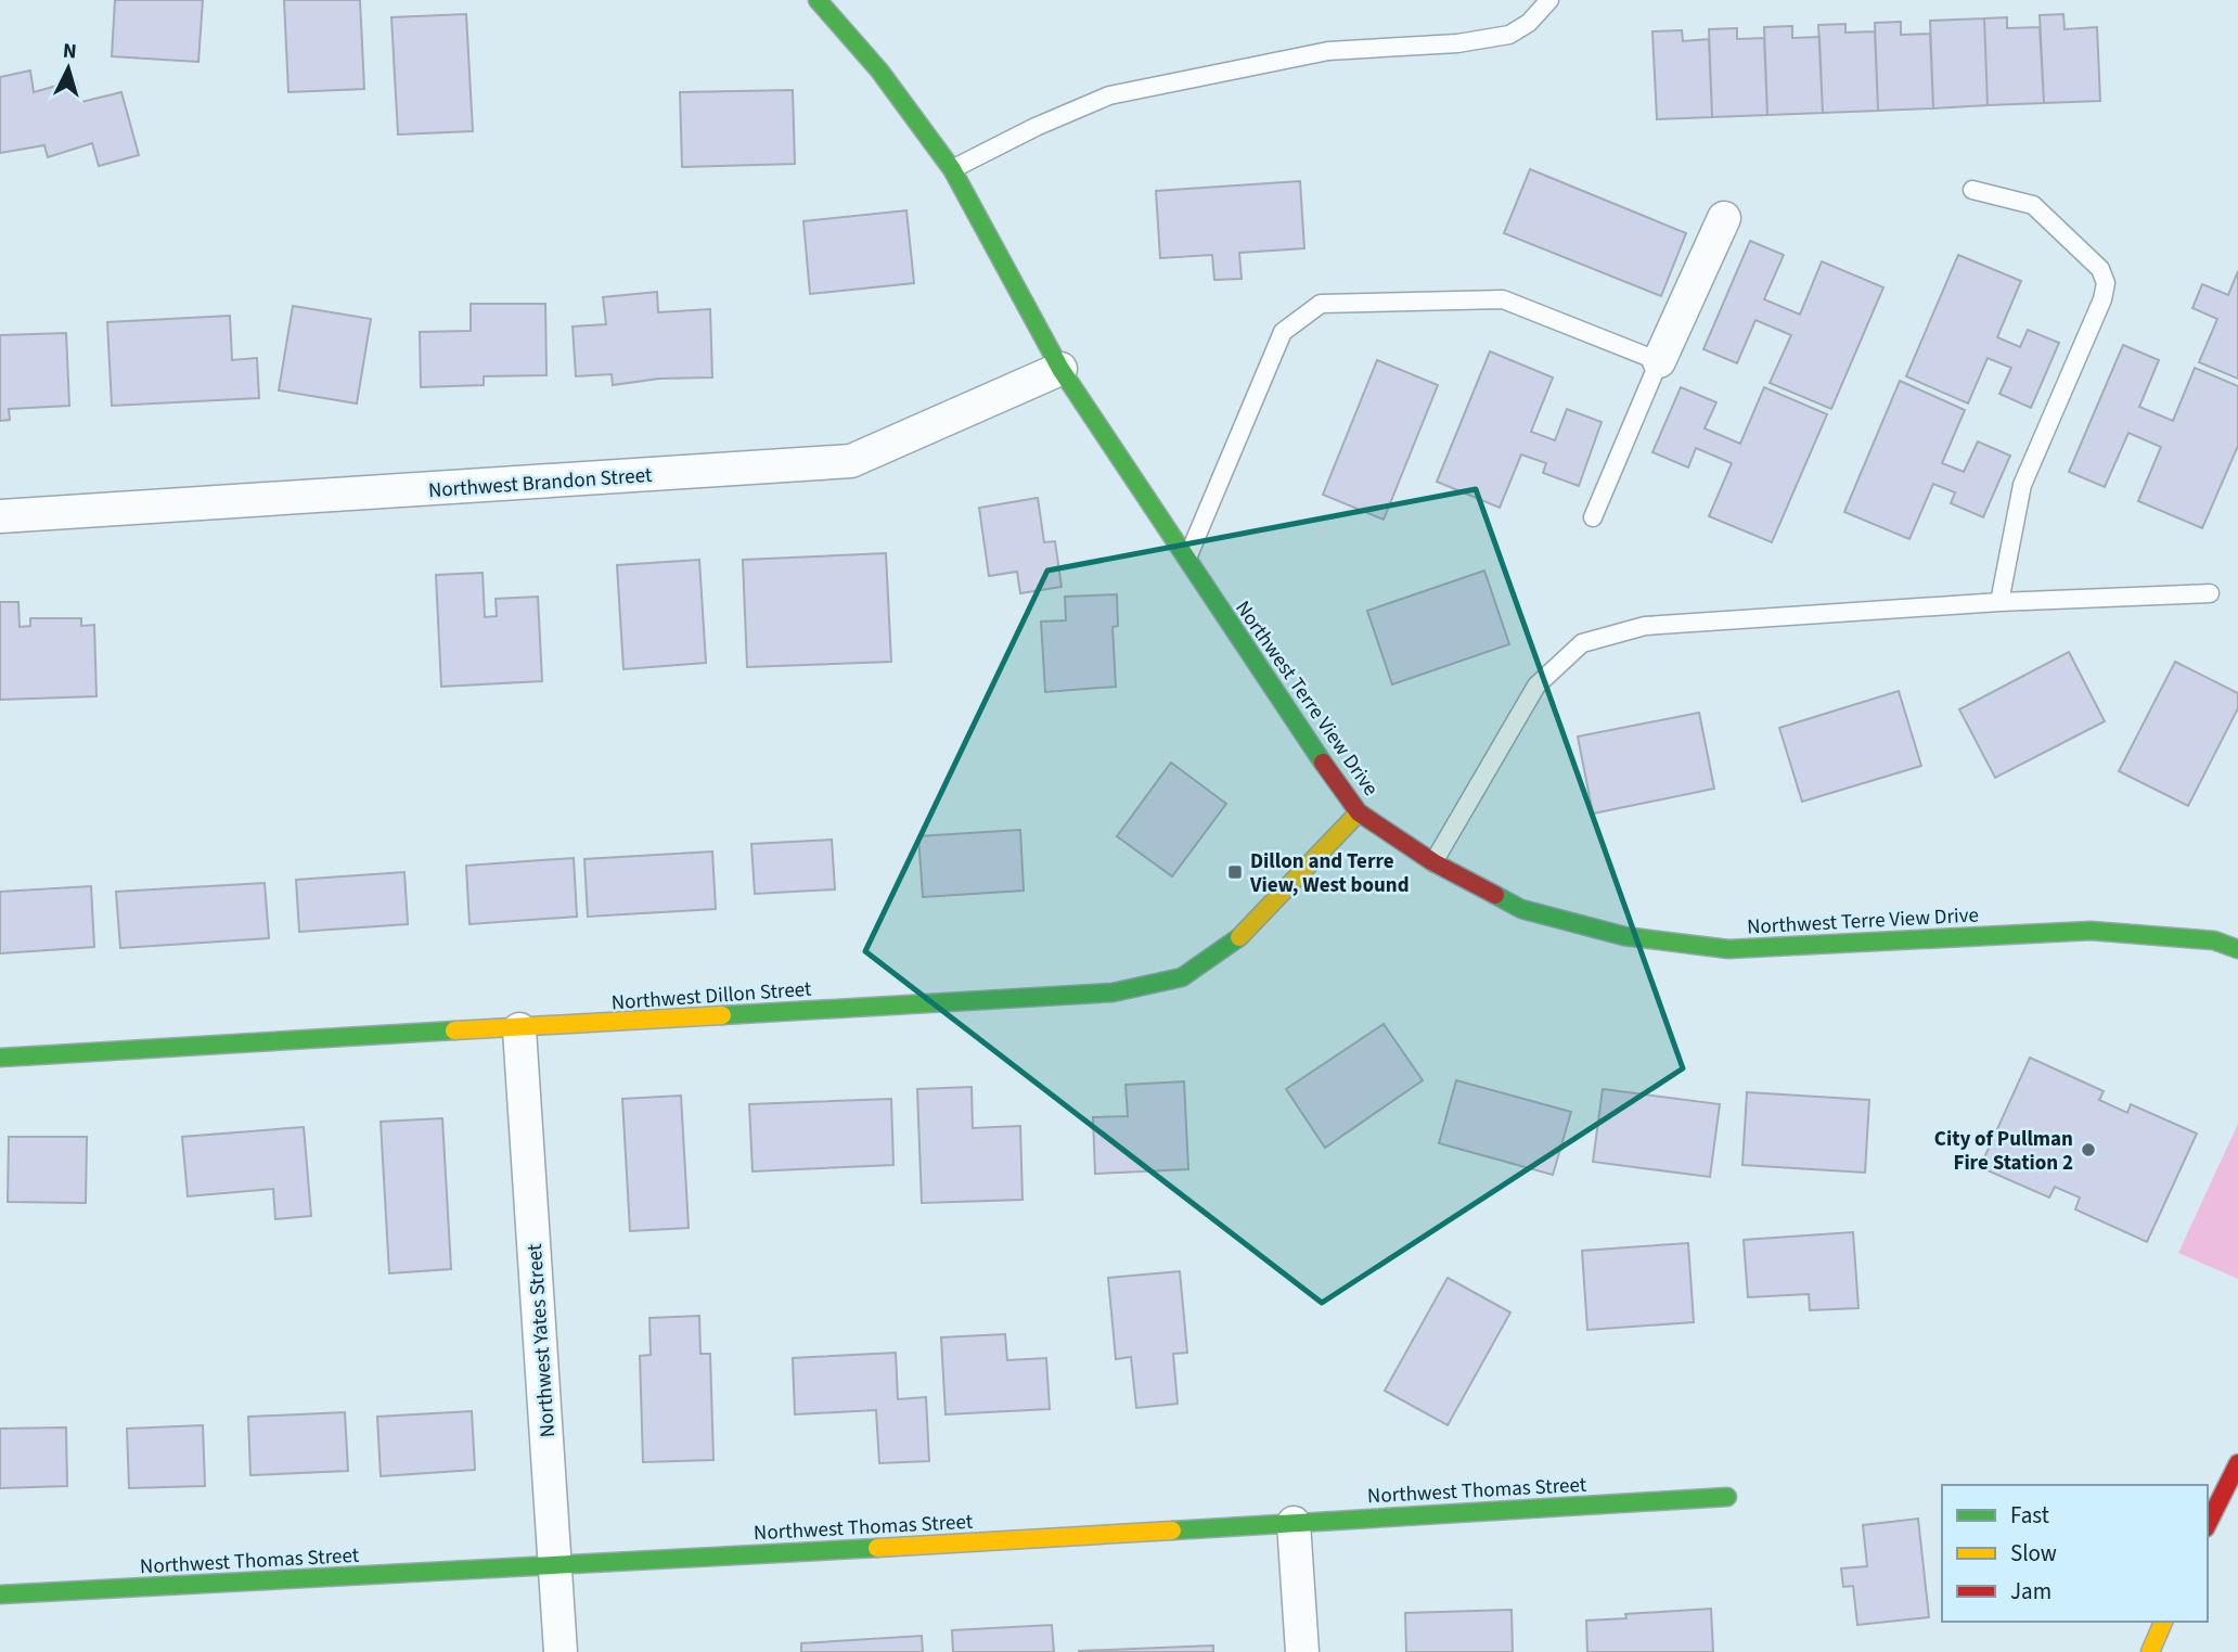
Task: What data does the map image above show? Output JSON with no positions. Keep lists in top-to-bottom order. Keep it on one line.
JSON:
{"streets":{"street":["Northwest Brandon Street","Northwest Terre View Drive","Northwest Dillon Street","Northwest Yates Street","Northwest Thomas Street"]},"crossings":[["Northwest Brandon Street","Northwest Terre View Drive"],["Northwest Terre View Drive","Northwest Dillon Street"],["Northwest Dillon Street","Northwest Yates Street"],["Northwest Yates Street","Northwest Thomas Street"]],"places":{"transit":["Dillon and Terre View, West bound"],"other":["City of Pullman Fire Station 2"]},"legend":["Fast","Slow","Jam"],"north":"top"}
